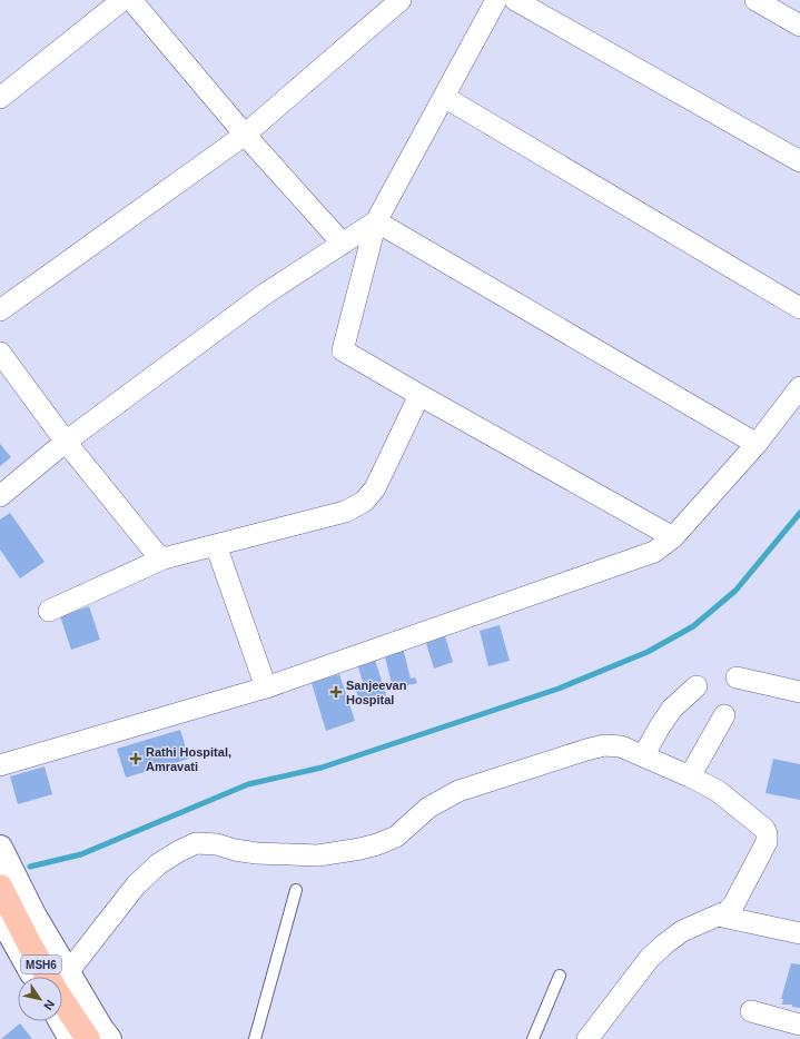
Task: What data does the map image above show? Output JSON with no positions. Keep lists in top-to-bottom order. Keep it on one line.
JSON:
{"streets":{"main road":["MSH6"]},"places":{"health":["Sanjeevan Hospital","Rathi Hospital, Amravati"]},"north":"bottom right"}
